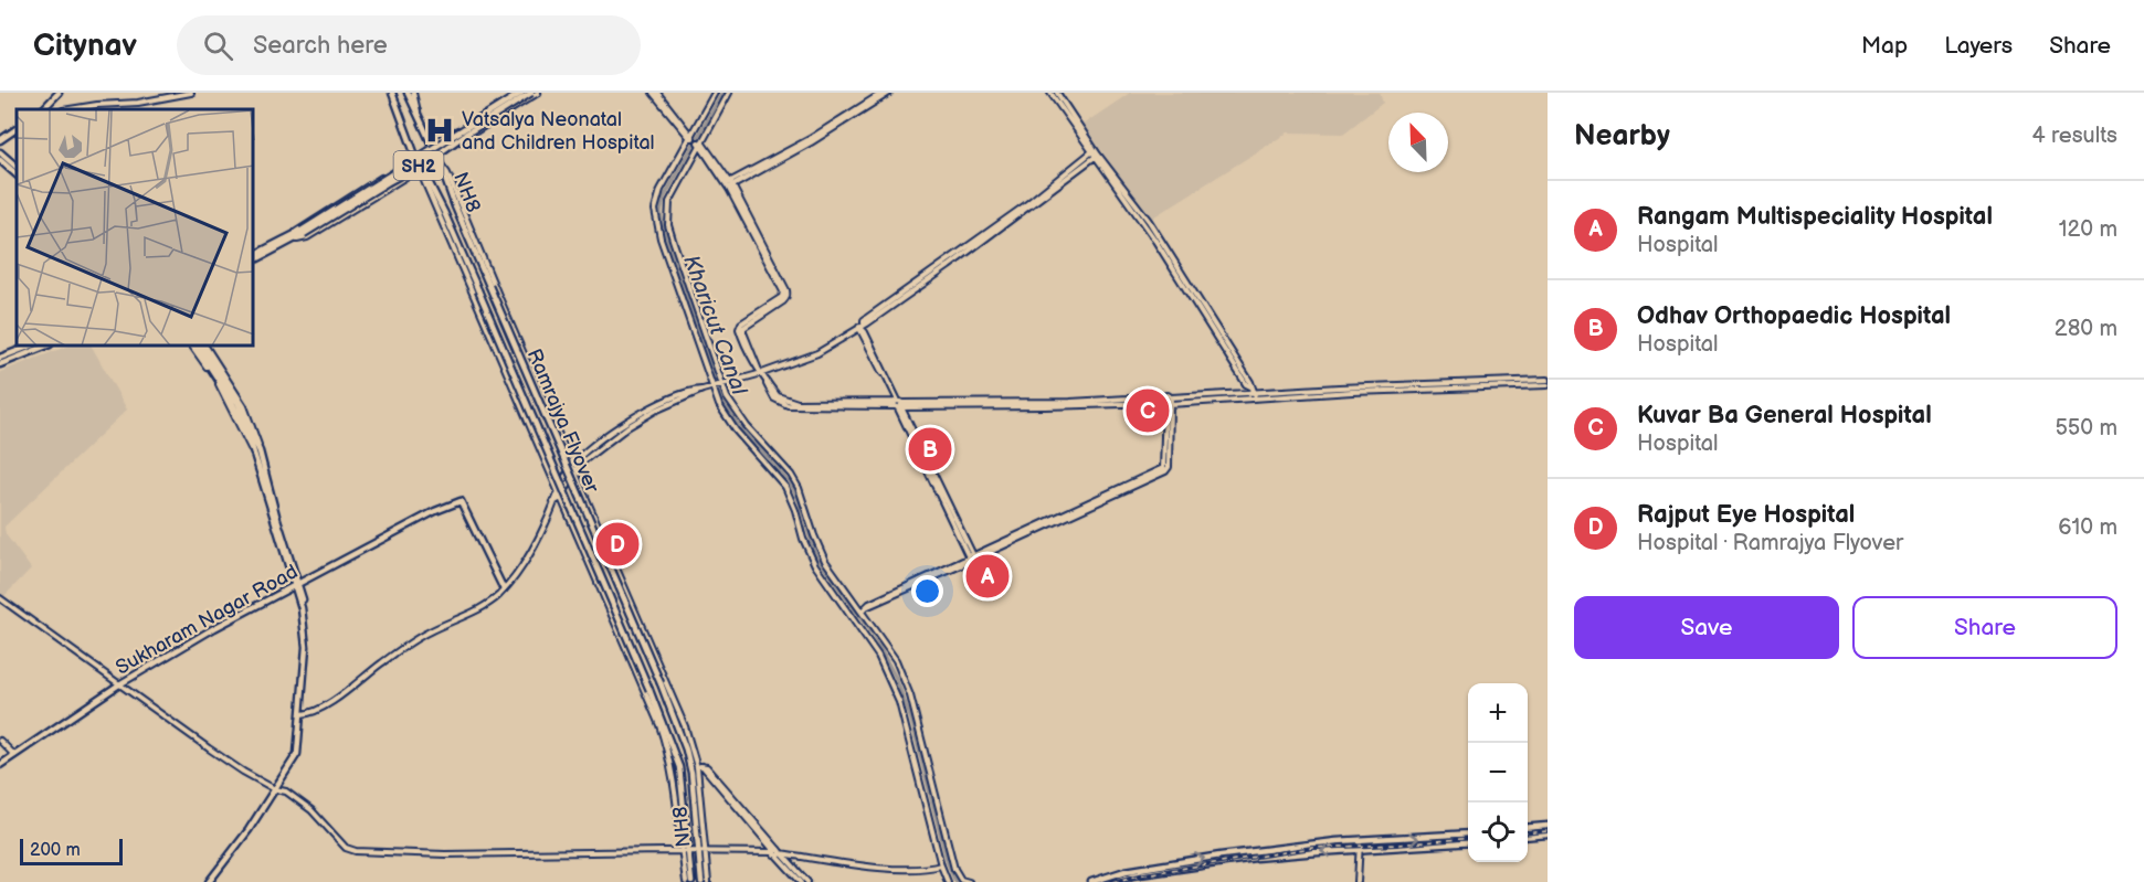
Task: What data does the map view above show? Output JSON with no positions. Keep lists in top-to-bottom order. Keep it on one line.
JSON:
{"streets":{"main road":["SH2","NH8","Ramrajya Flyover","Sukharam Nagar Road"]},"crossings":[["NH8","Ramrajya Flyover"]],"water":["Kharicut Canal"],"places":{"hospital":["Vatsalya Neonatal and Children Hospital"]},"scale_bar":"200 m","north":"top left","page":{"header":"Citynav","search":"Search here","nav":["Map","Layers","Share"],"heading":["Nearby","4 results"],"list":[{"mark":"A","name":"Rangam Multispeciality Hospital","note":"Hospital","value":"120 m"},{"mark":"B","name":"Odhav Orthopaedic Hospital","note":"Hospital","value":"280 m"},{"mark":"C","name":"Kuvar Ba General Hospital","note":"Hospital","value":"550 m"},{"mark":"D","name":"Rajput Eye Hospital","note":"Hospital · Ramrajya Flyover","value":"610 m"}],"pins":["C","B","D","A"],"buttons":["Save","Share"],"map_buttons":["+","−"],"scale":"200 m"}}
